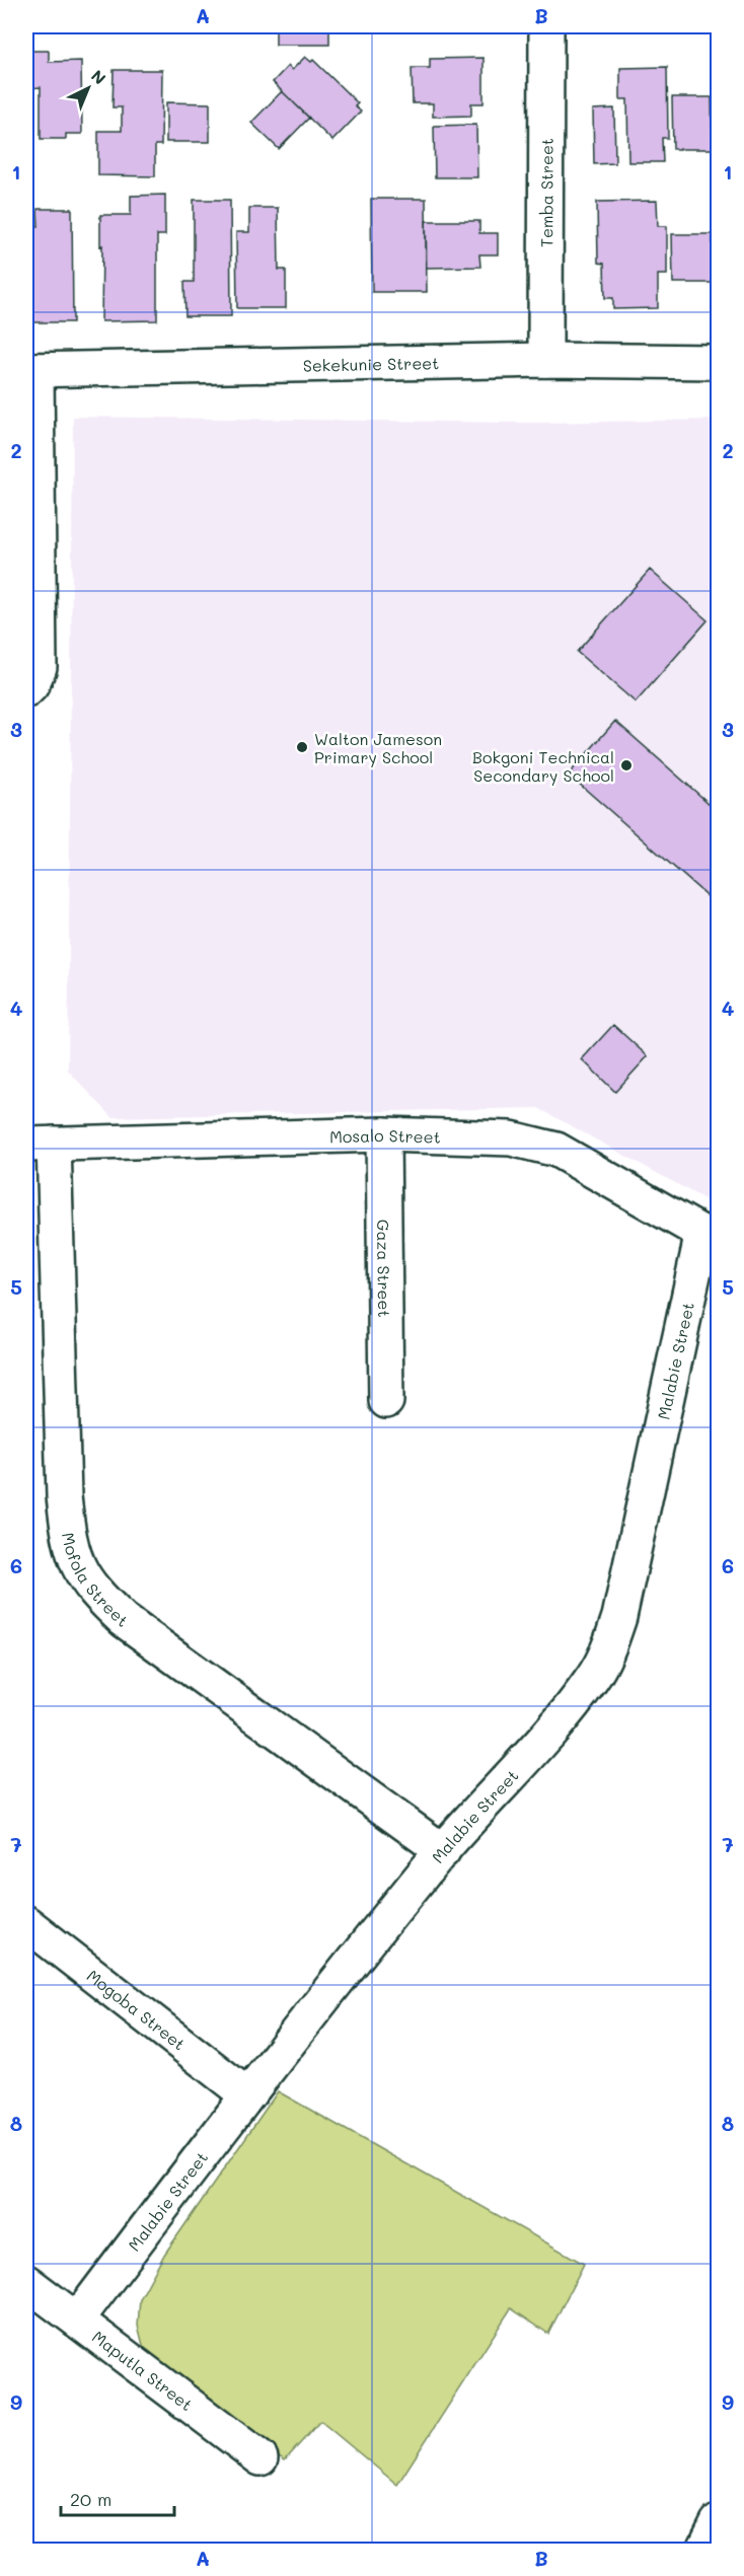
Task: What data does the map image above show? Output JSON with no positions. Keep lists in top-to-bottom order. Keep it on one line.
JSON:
{"streets":{"street":["Temba Street","Sekekunie Street","Mosalo Street","Gaza Street","Malabie Street","Mofola Street","Mogoba Street","Maputla Street"]},"crossings":[["Temba Street","Sekekunie Street"],["Mosalo Street","Gaza Street"],["Mosalo Street","Malabie Street"],["Mosalo Street","Mofola Street"],["Malabie Street","Mofola Street"],["Malabie Street","Mogoba Street"],["Malabie Street","Maputla Street"]],"places":["Walton Jameson Primary School","Bokgoni Technical Secondary School"],"scale_bar":"20 m","north":"top right","grid":{"columns":["A","B"],"rows":["1","2","3","4","5","6","7","8","9"]}}
